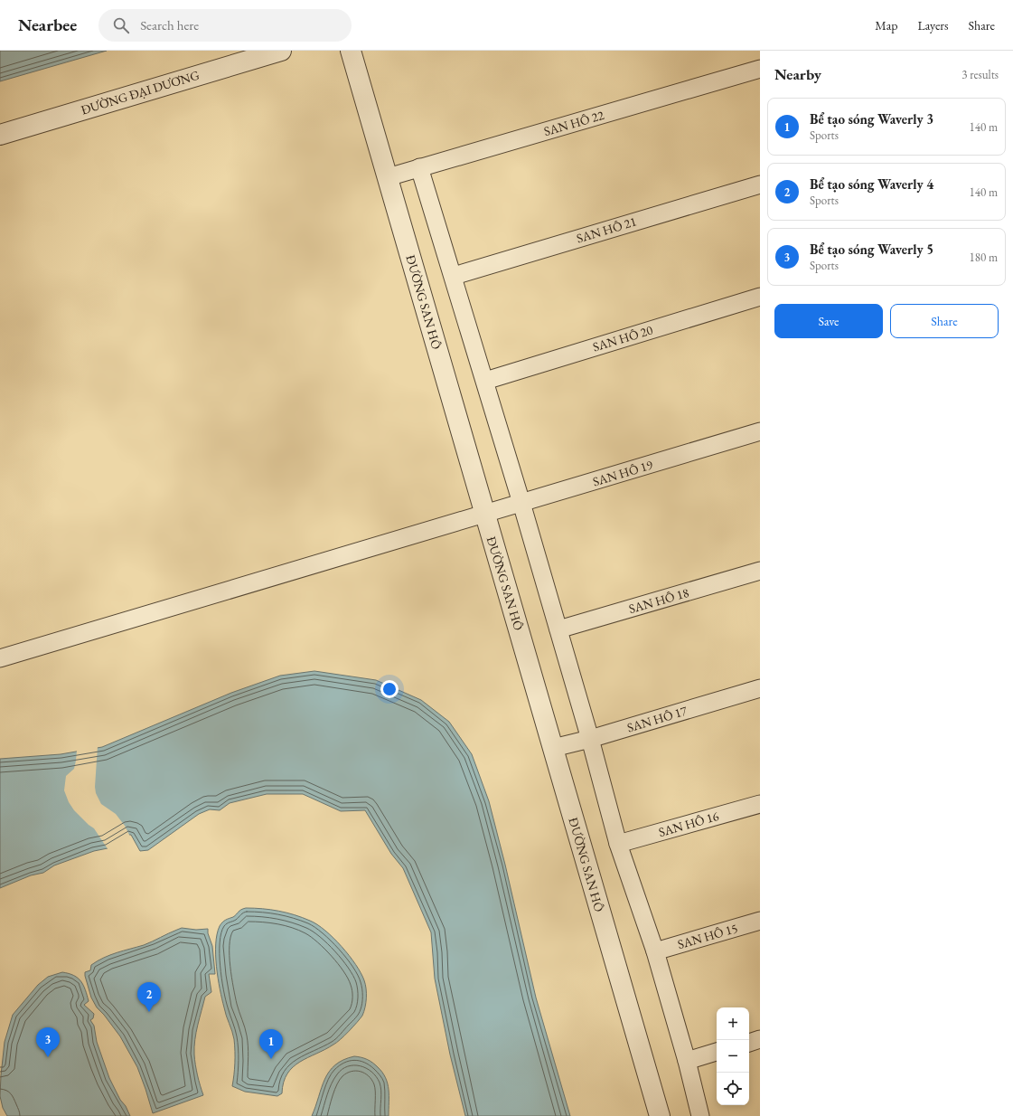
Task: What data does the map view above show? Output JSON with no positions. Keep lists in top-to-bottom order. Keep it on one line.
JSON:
{"streets":{"street":["ĐƯỜNG ĐẠI DƯƠNG","SAN HÔ 22","SAN HÔ 21","ĐƯỜNG SAN HÔ","SAN HÔ 20","SAN HÔ 19","SAN HÔ 18","SAN HÔ 17","SAN HÔ 16","SAN HÔ 15"]},"crossings":[["SAN HÔ 22","ĐƯỜNG SAN HÔ"],["ĐƯỜNG SAN HÔ","SAN HÔ 19"],["ĐƯỜNG SAN HÔ","SAN HÔ 17"]],"page":{"header":"Nearbee","search":"Search here","nav":["Map","Layers","Share"],"heading":["Nearby","3 results"],"list":[{"mark":"1","name":"Bể tạo sóng Waverly 3","note":"Sports","value":"140 m"},{"mark":"2","name":"Bể tạo sóng Waverly 4","note":"Sports","value":"140 m"},{"mark":"3","name":"Bể tạo sóng Waverly 5","note":"Sports","value":"180 m"}],"buttons":["Save","Share"],"pins":["2","3","1"],"map_buttons":["+","−"]}}
